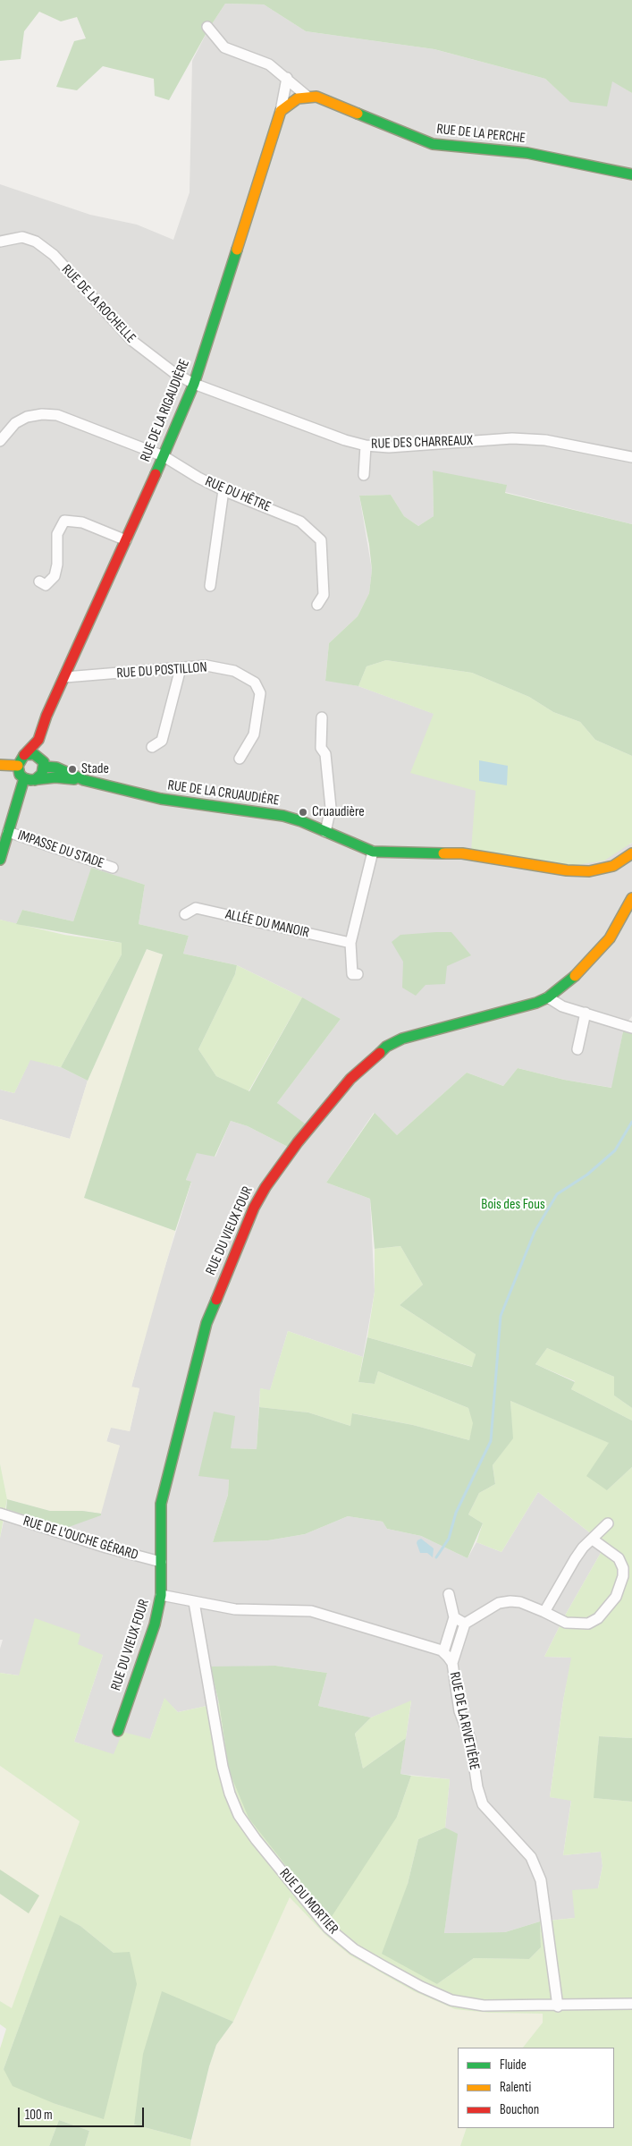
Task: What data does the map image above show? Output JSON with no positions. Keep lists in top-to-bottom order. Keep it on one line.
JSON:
{"streets":{"street":["RUE DE LA PERCHE","RUE DE LA ROCHELLE","RUE DE LA RIGAUDIÈRE","RUE DES CHARREAUX","RUE DU HÊTRE","RUE DU POSTILLON","RUE DE LA CRUAUDIÈRE","IMPASSE DU STADE","ALLÉE DU MANOIR","RUE DU VIEUX FOUR","RUE DE L'OUCHE GÉRARD","RUE DE LA RIVETIÈRE","RUE DU MORTIER"]},"crossings":[["RUE DE LA ROCHELLE","RUE DE LA RIGAUDIÈRE"],["RUE DE LA ROCHELLE","RUE DES CHARREAUX"],["RUE DE LA RIGAUDIÈRE","RUE DES CHARREAUX"],["RUE DE LA RIGAUDIÈRE","RUE DU HÊTRE"],["RUE DE LA RIGAUDIÈRE","RUE DU POSTILLON"],["RUE DE LA RIGAUDIÈRE","RUE DE LA CRUAUDIÈRE"],["RUE DU VIEUX FOUR","RUE DE L'OUCHE GÉRARD"],["RUE DE LA RIVETIÈRE","RUE DU MORTIER"]],"parks":["Bois des Fous"],"places":["Stade","Cruaudière"],"legend":["Fluide","Ralenti","Bouchon"],"scale_bar":"100 m"}
